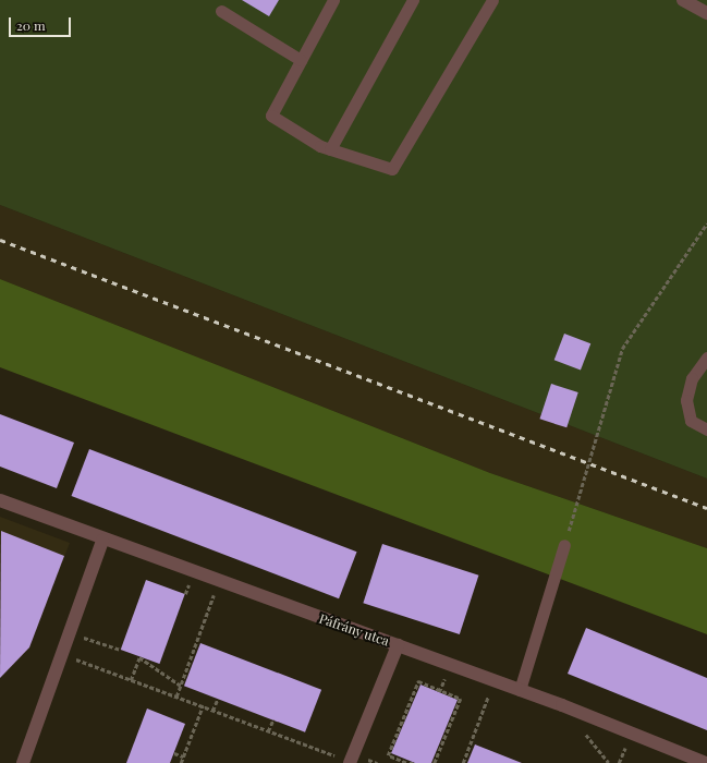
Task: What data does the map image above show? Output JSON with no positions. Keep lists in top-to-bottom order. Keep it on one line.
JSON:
{"streets":{"street":["Páfrány utca"]},"scale_bar":"20 m"}
